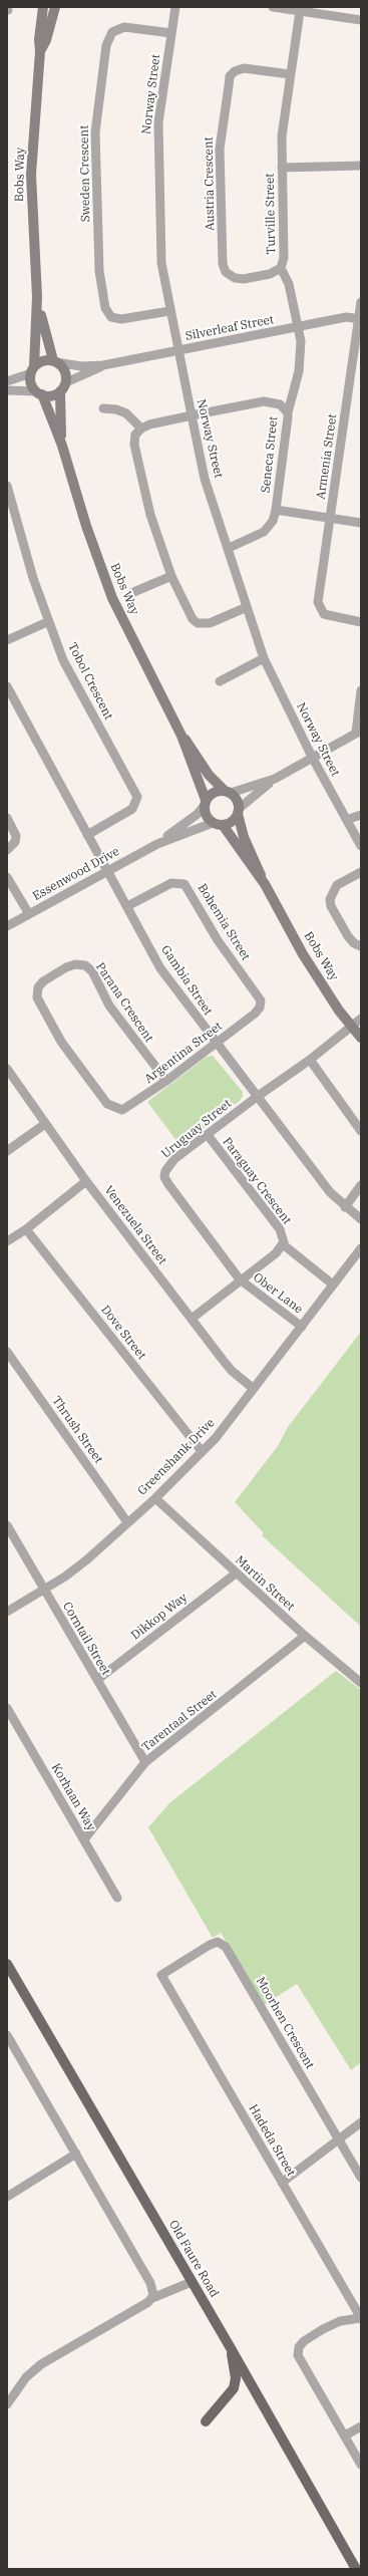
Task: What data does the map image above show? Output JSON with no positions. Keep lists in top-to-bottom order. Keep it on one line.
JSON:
{"streets":{"main road":["Old Faure Road"],"street":["Norway Street","Sweden Crescent","Bobs Way","Austria Crescent","Turville Street","Silverleaf Street","Seneca Street","Armenia Street","Tobol Crescent","Essenwood Drive","Bohemia Street","Gambia Street","Parana Crescent","Argentina Street","Uruguay Street","Paraguay Crescent","Venezuela Street","Ober Lane","Dove Street","Thrush Street","Greenshank Drive","Martin Street","Dikkop Way","Corntail Street","Tarentaal Street","Korhaan Way","Moorhen Crescent","Hadeda Street"]},"crossings":[["Norway Street","Sweden Crescent"],["Norway Street","Silverleaf Street"],["Norway Street","Seneca Street"],["Bobs Way","Essenwood Drive"],["Bobs Way","Uruguay Street"],["Austria Crescent","Turville Street"],["Turville Street","Silverleaf Street"],["Turville Street","Seneca Street"],["Silverleaf Street","Armenia Street"],["Tobol Crescent","Gambia Street"],["Essenwood Drive","Gambia Street"],["Bohemia Street","Gambia Street"],["Bohemia Street","Argentina Street"],["Gambia Street","Argentina Street"],["Gambia Street","Uruguay Street"],["Parana Crescent","Argentina Street"],["Uruguay Street","Paraguay Crescent"],["Uruguay Street","Ober Lane"],["Paraguay Crescent","Venezuela Street"],["Paraguay Crescent","Ober Lane"],["Venezuela Street","Greenshank Drive"],["Ober Lane","Greenshank Drive"],["Dove Street","Greenshank Drive"],["Thrush Street","Greenshank Drive"],["Greenshank Drive","Martin Street"],["Greenshank Drive","Corntail Street"],["Martin Street","Dikkop Way"],["Martin Street","Tarentaal Street"],["Dikkop Way","Corntail Street"],["Corntail Street","Tarentaal Street"],["Tarentaal Street","Korhaan Way"],["Moorhen Crescent","Hadeda Street"]]}
